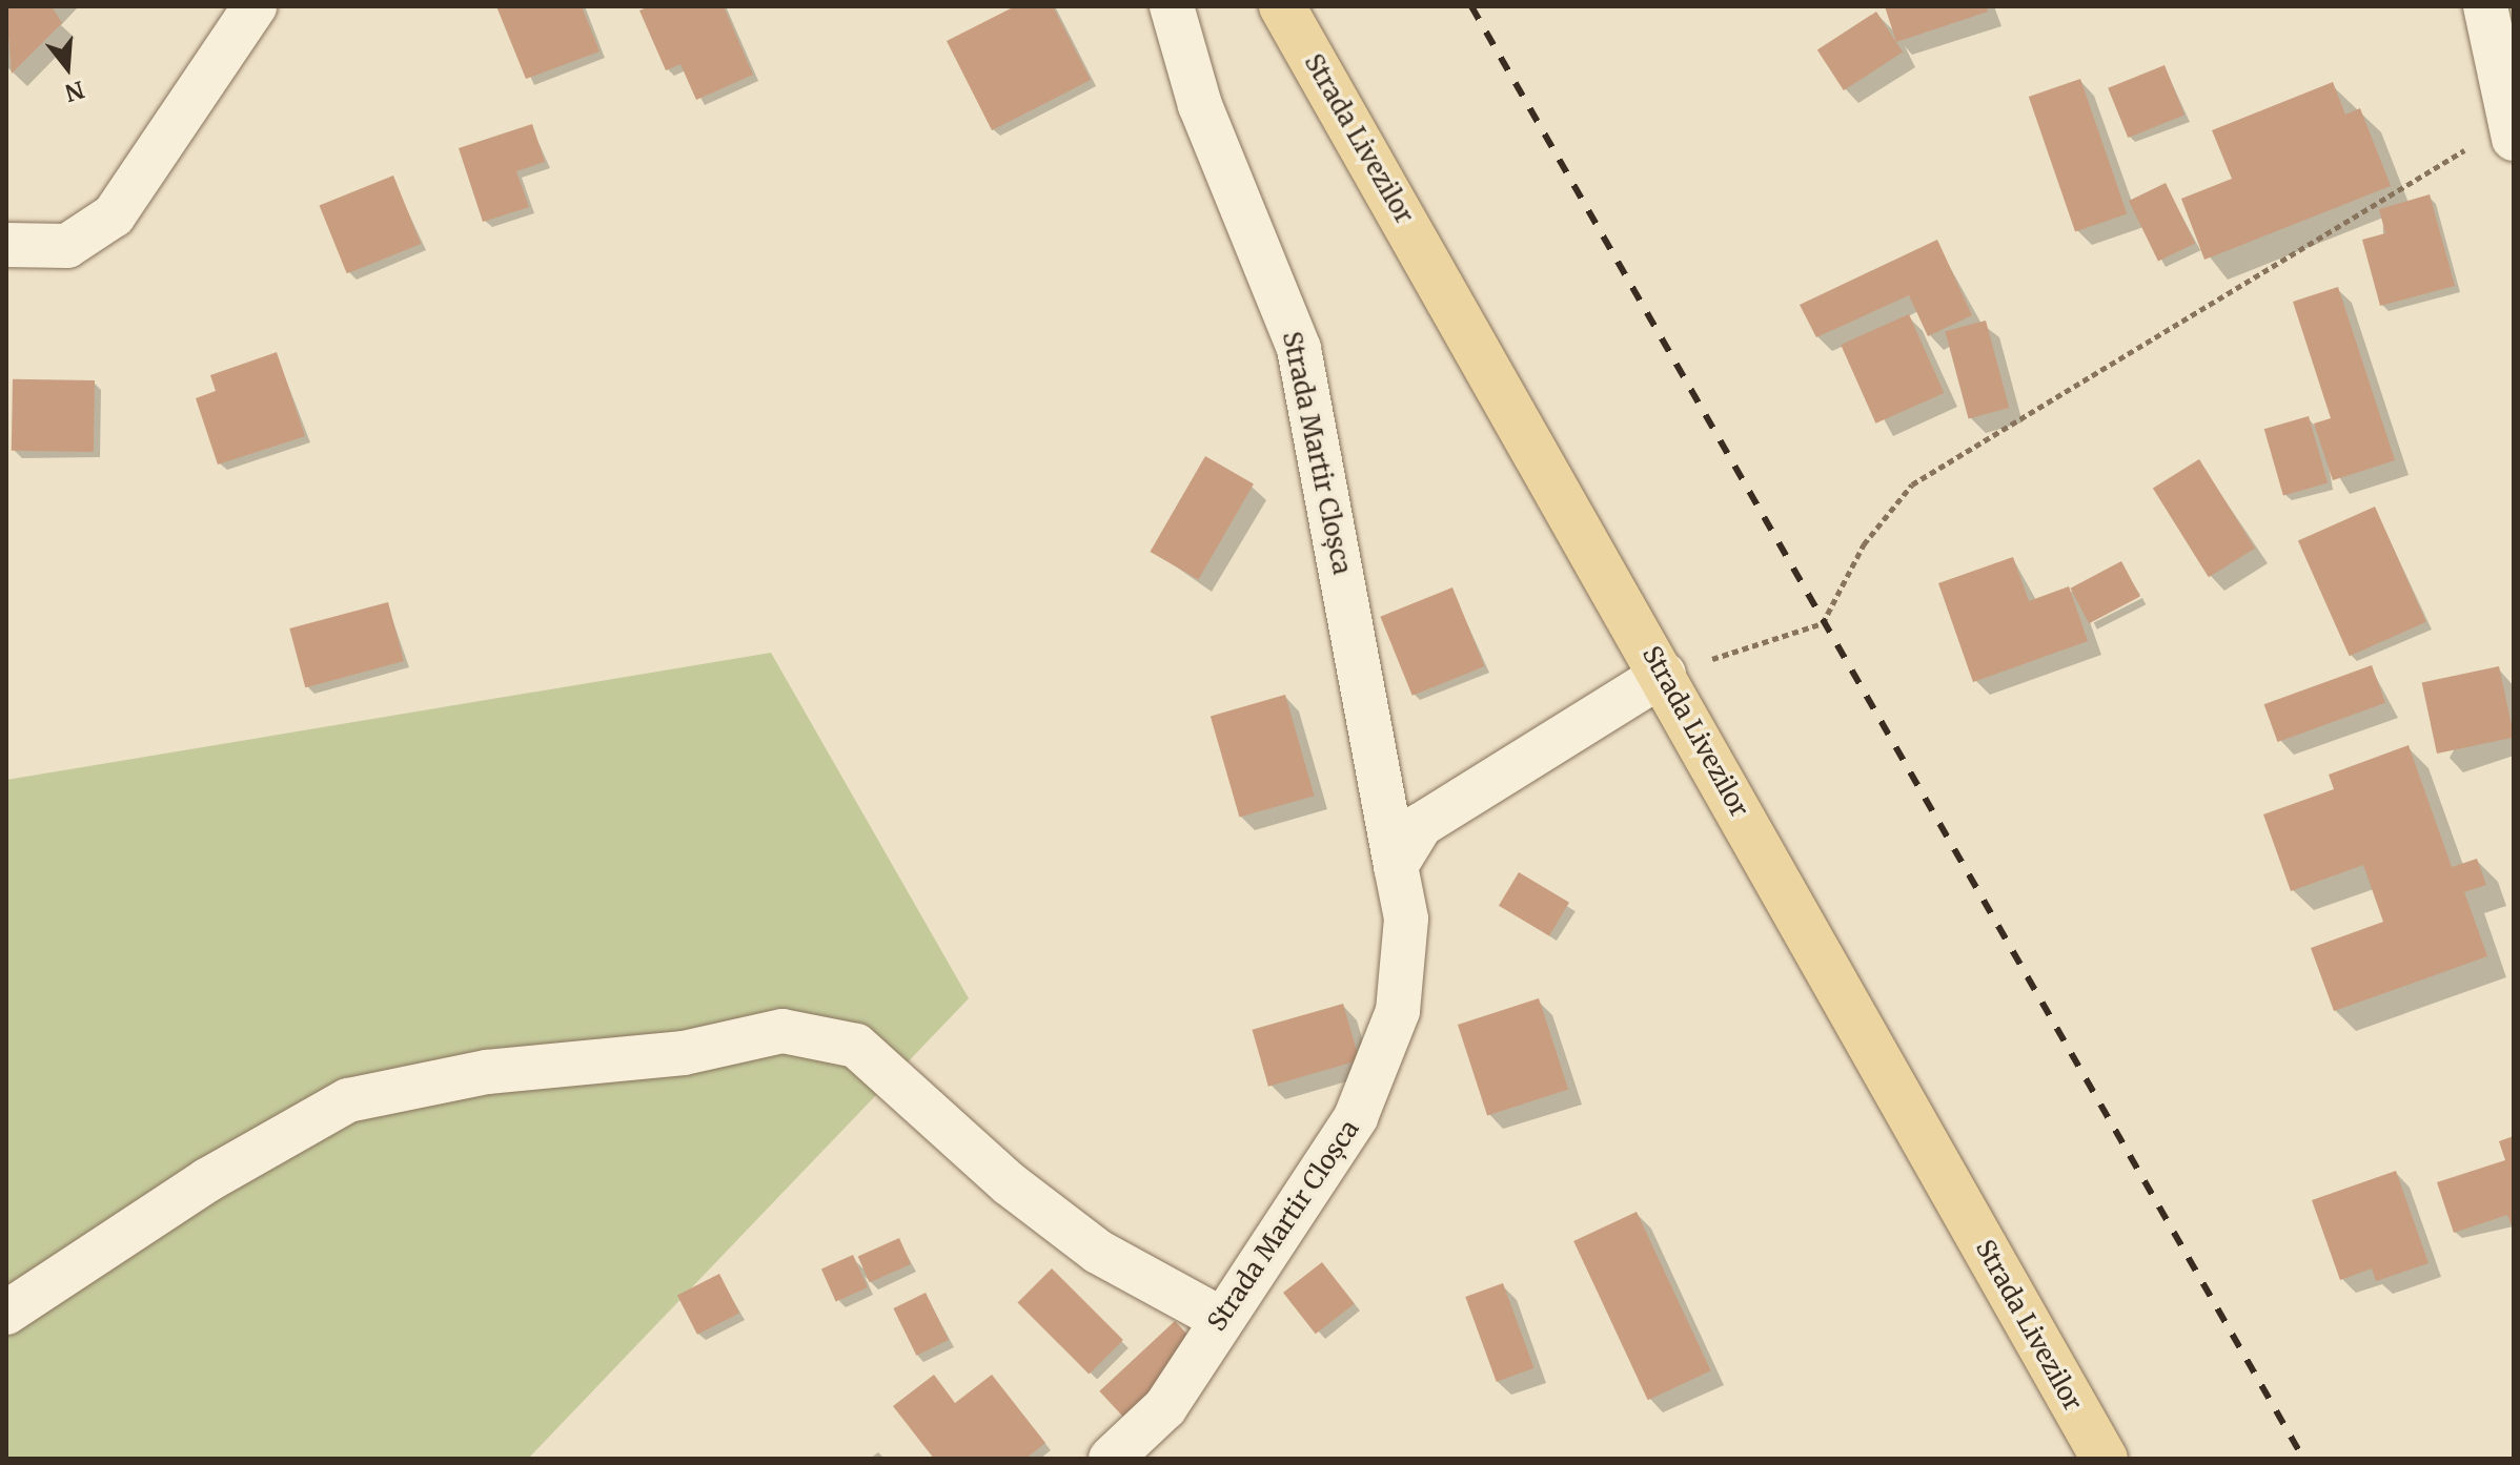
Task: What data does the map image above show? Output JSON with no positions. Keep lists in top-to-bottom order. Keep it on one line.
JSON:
{"streets":{"main road":["Strada Livezilor"],"street":["Strada Martir Cloșca"]},"north":"bottom"}
